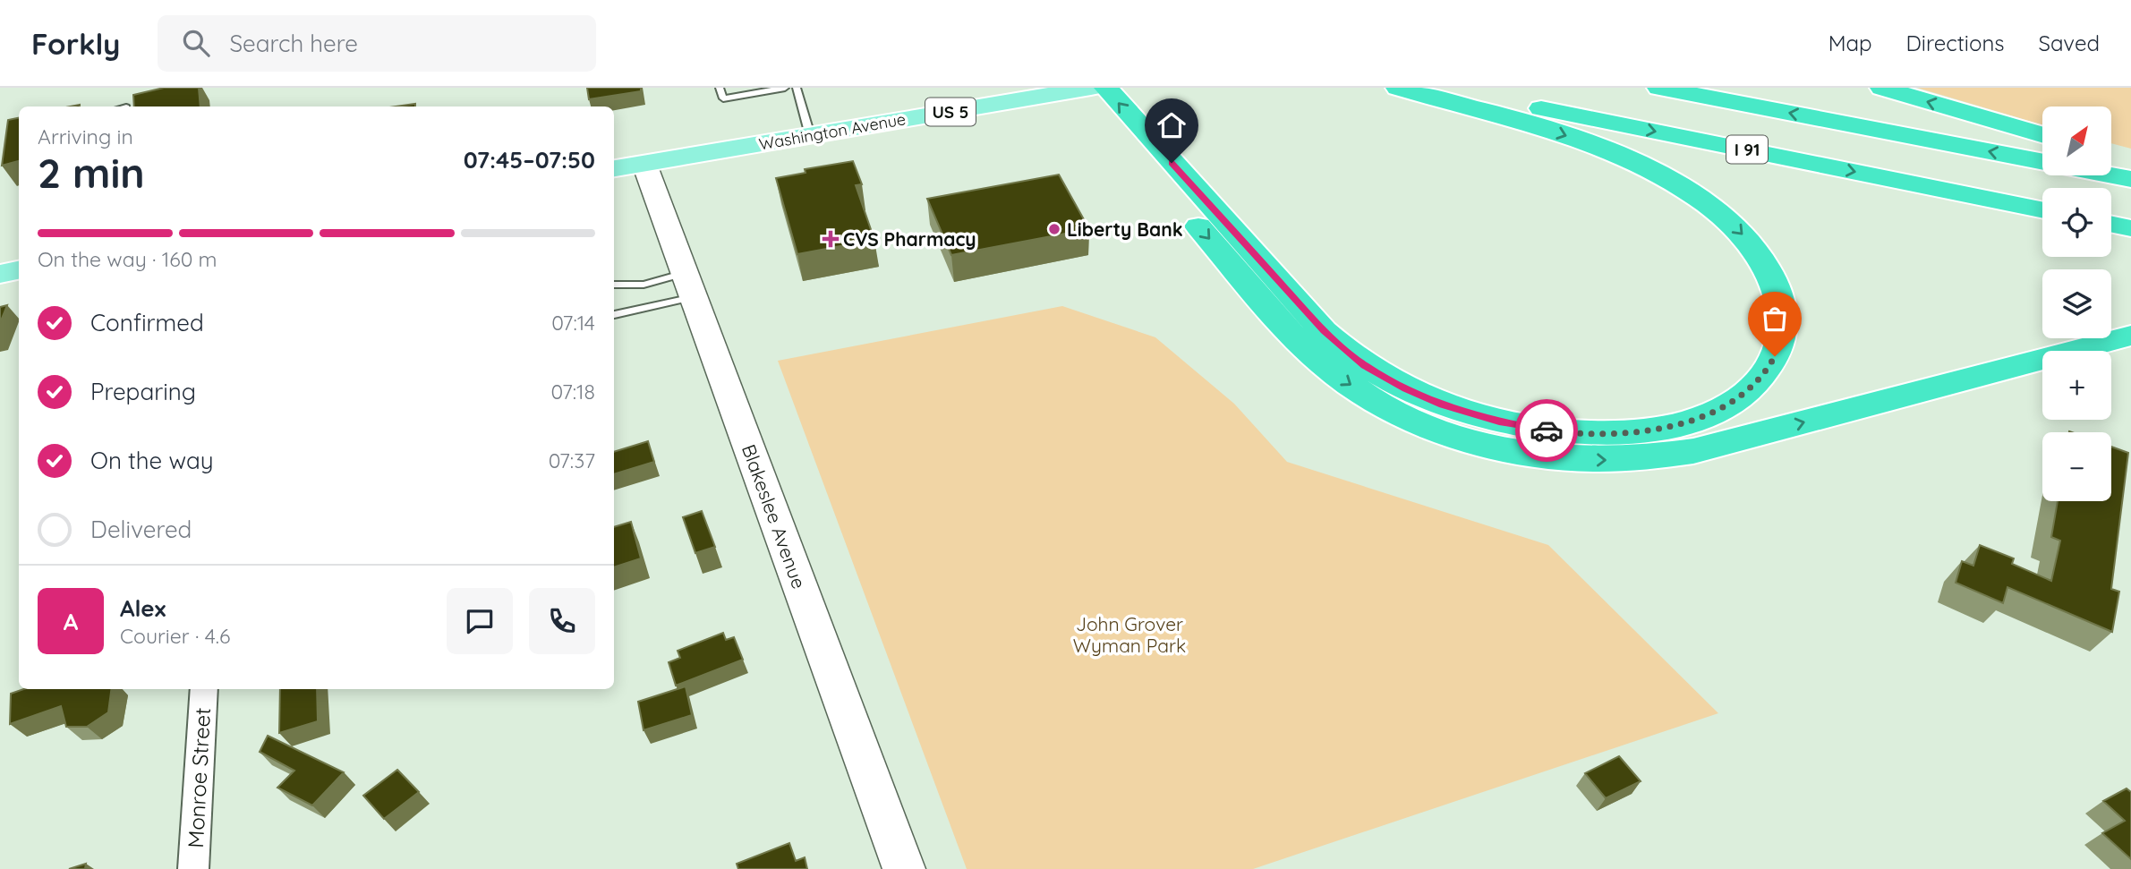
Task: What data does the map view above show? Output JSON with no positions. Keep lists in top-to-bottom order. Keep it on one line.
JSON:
{"streets":{"highway":["I 91"],"main road":["US 5","Washington Avenue"],"street":["Blakeslee Avenue","Monroe Street"]},"crossings":[["Washington Avenue","Blakeslee Avenue"]],"parks":["John Grover Wyman Park"],"places":{"other":["Liberty Bank"],"health":["CVS Pharmacy"]},"north":"top right","page":{"header":"Forkly","search":"Search here","nav":["Map","Directions","Saved"],"map_buttons":["+","−"],"heading":["2 min","Arriving in","07:45–07:50"],"panel":["Alex","Courier · 4.6"],"bar":"On the way · 160 m","list":[["Confirmed","07:14"],["Preparing","07:18"],["On the way","07:37"],"Delivered"],"round":"A"}}
